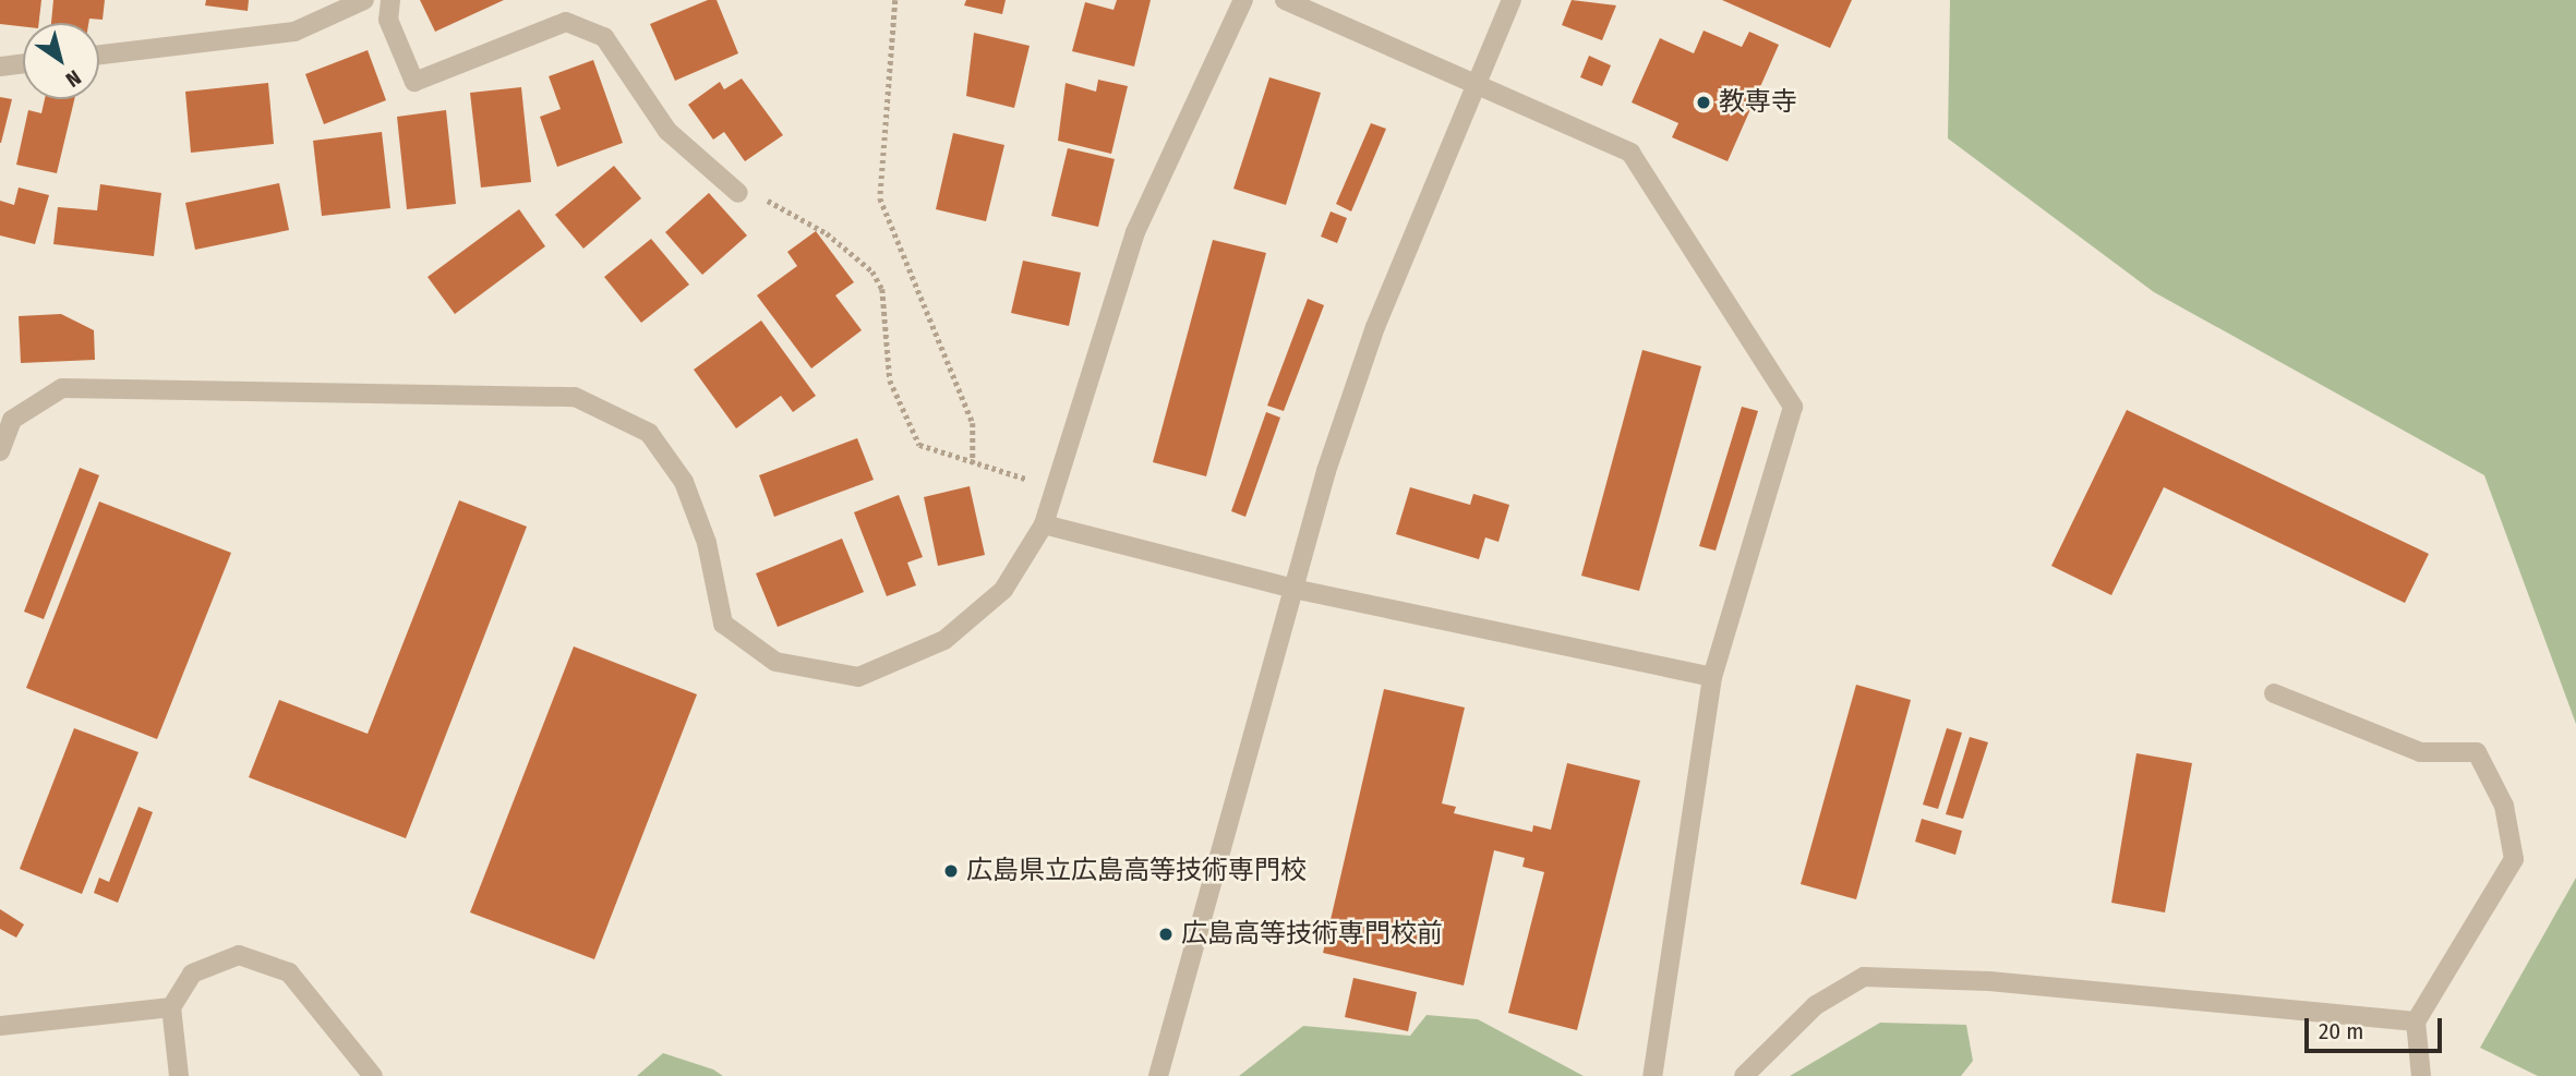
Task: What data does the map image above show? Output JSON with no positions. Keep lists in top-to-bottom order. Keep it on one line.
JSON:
{"places":["教専寺","広島県立広島高等技術専門校","広島高等技術専門校前"],"scale_bar":"20 m","north":"bottom right"}
